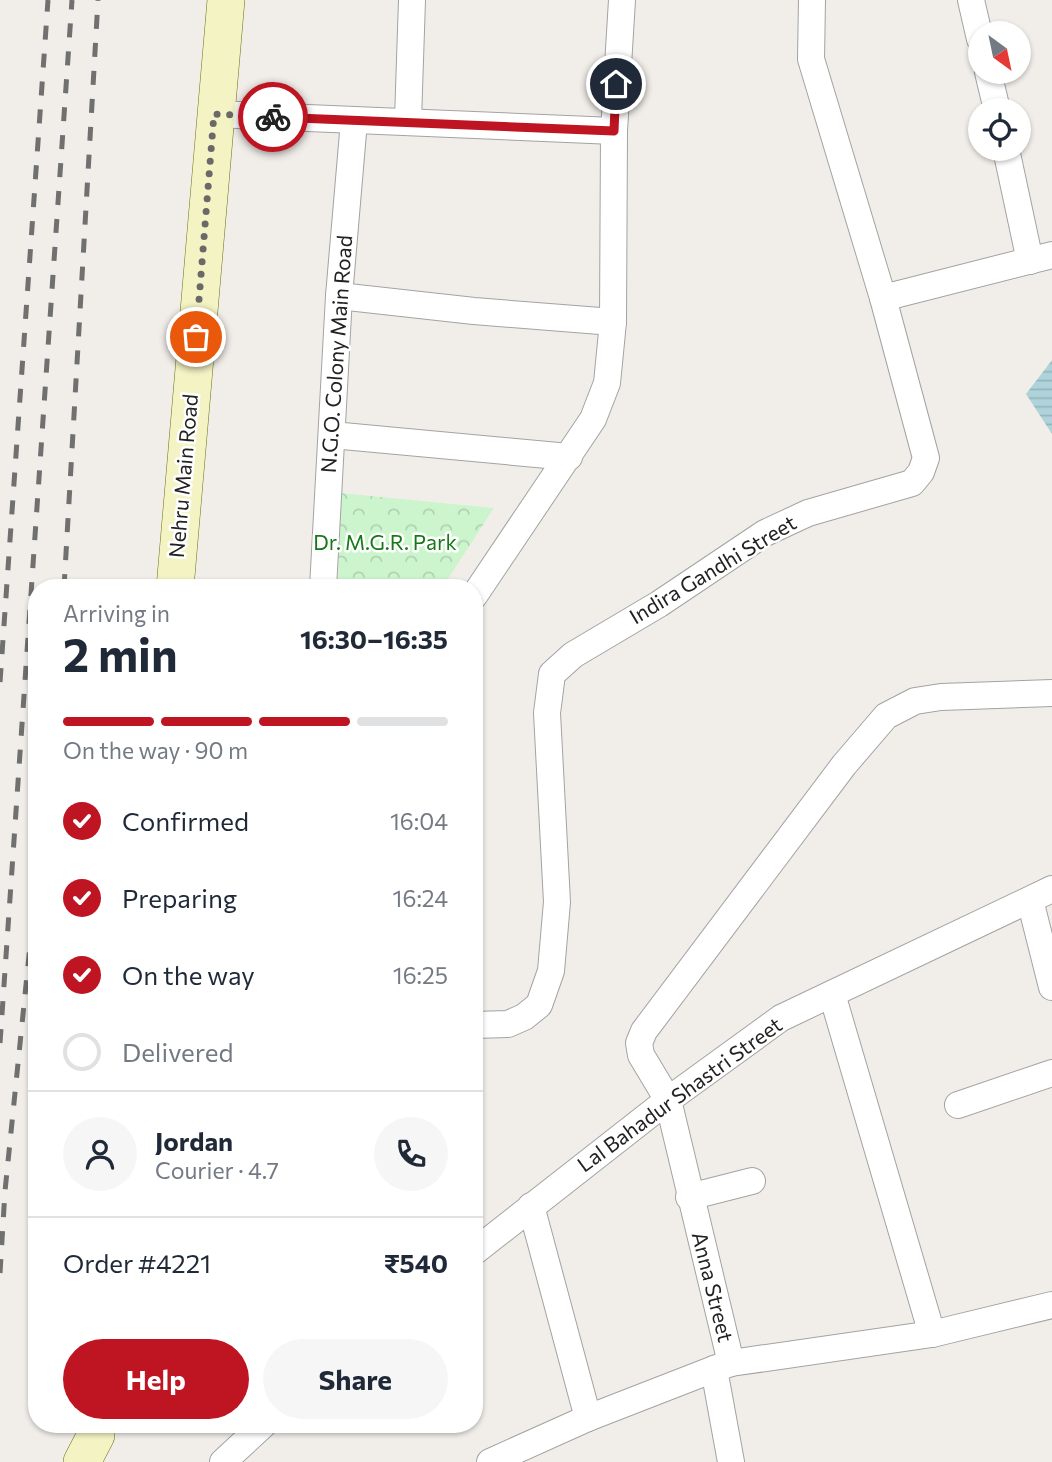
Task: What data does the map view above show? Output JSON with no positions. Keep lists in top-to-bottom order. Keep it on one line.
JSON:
{"streets":{"street":["N.G.O. Colony Main Road","Nehru Main Road","Indira Gandhi Street","Lal Bahadur Shastri Street","Anna Street"]},"crossings":[["Lal Bahadur Shastri Street","Anna Street"]],"parks":["Dr. M.G.R. Park"],"north":"bottom right","page":{"heading":["2 min","Arriving in","16:30–16:35"],"panel":["Jordan","Courier · 4.7","Order #4221","₹540"],"bar":"On the way · 90 m","list":[["Confirmed","16:04"],["Preparing","16:24"],["On the way","16:25"],"Delivered"],"buttons":["Help","Share"]}}
